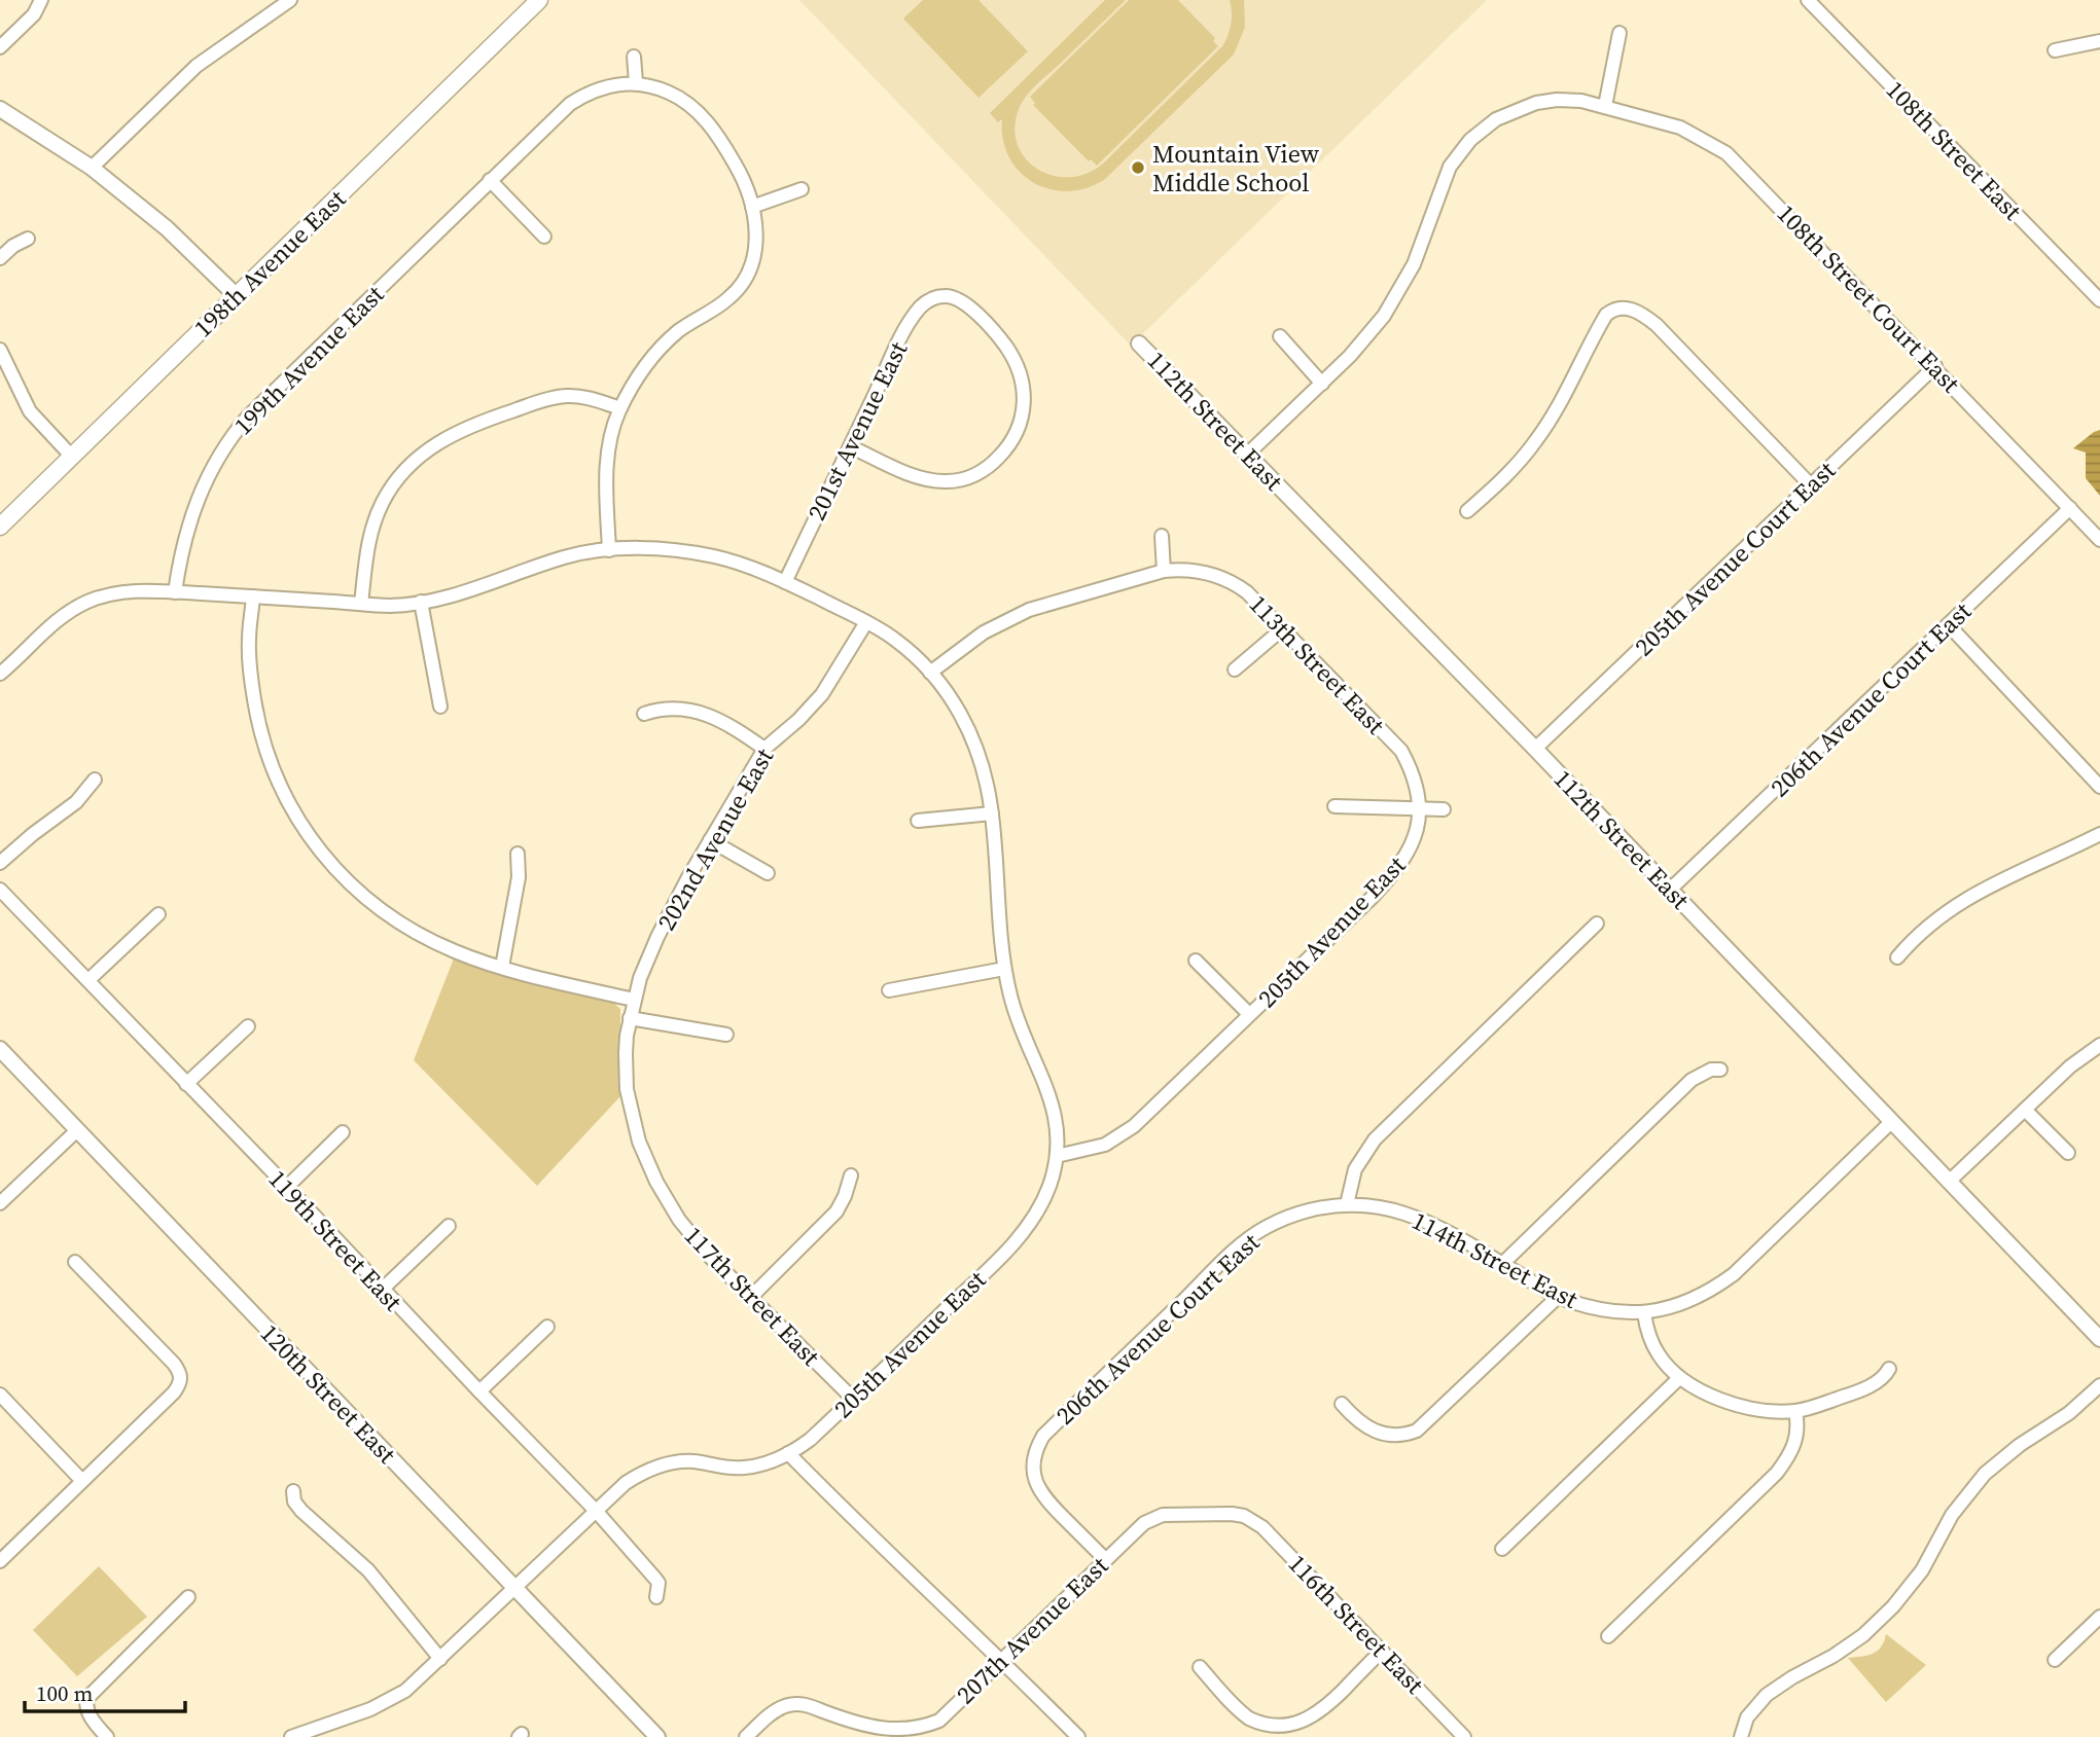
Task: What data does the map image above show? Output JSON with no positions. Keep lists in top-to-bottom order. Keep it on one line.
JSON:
{"streets":{"main road":["198th Avenue East"],"street":["108th Street East","108th Street Court East","199th Avenue East","112th Street East","201st Avenue East","205th Avenue Court East","113th Street East","206th Avenue Court East","202nd Avenue East","205th Avenue East","119th Street East","114th Street East","117th Street East","120th Street East","116th Street East","207th Avenue East"]},"crossings":[["108th Street Court East","112th Street East"],["108th Street Court East","205th Avenue Court East"],["108th Street Court East","206th Avenue Court East"],["112th Street East","205th Avenue Court East"],["112th Street East","206th Avenue Court East"],["112th Street East","114th Street East"],["113th Street East","205th Avenue East"],["206th Avenue Court East","114th Street East"],["206th Avenue Court East","207th Avenue East"],["202nd Avenue East","117th Street East"],["205th Avenue East","119th Street East"],["205th Avenue East","117th Street East"],["205th Avenue East","120th Street East"],["116th Street East","207th Avenue East"]],"places":["Mountain View Middle School"],"scale_bar":"100 m"}
